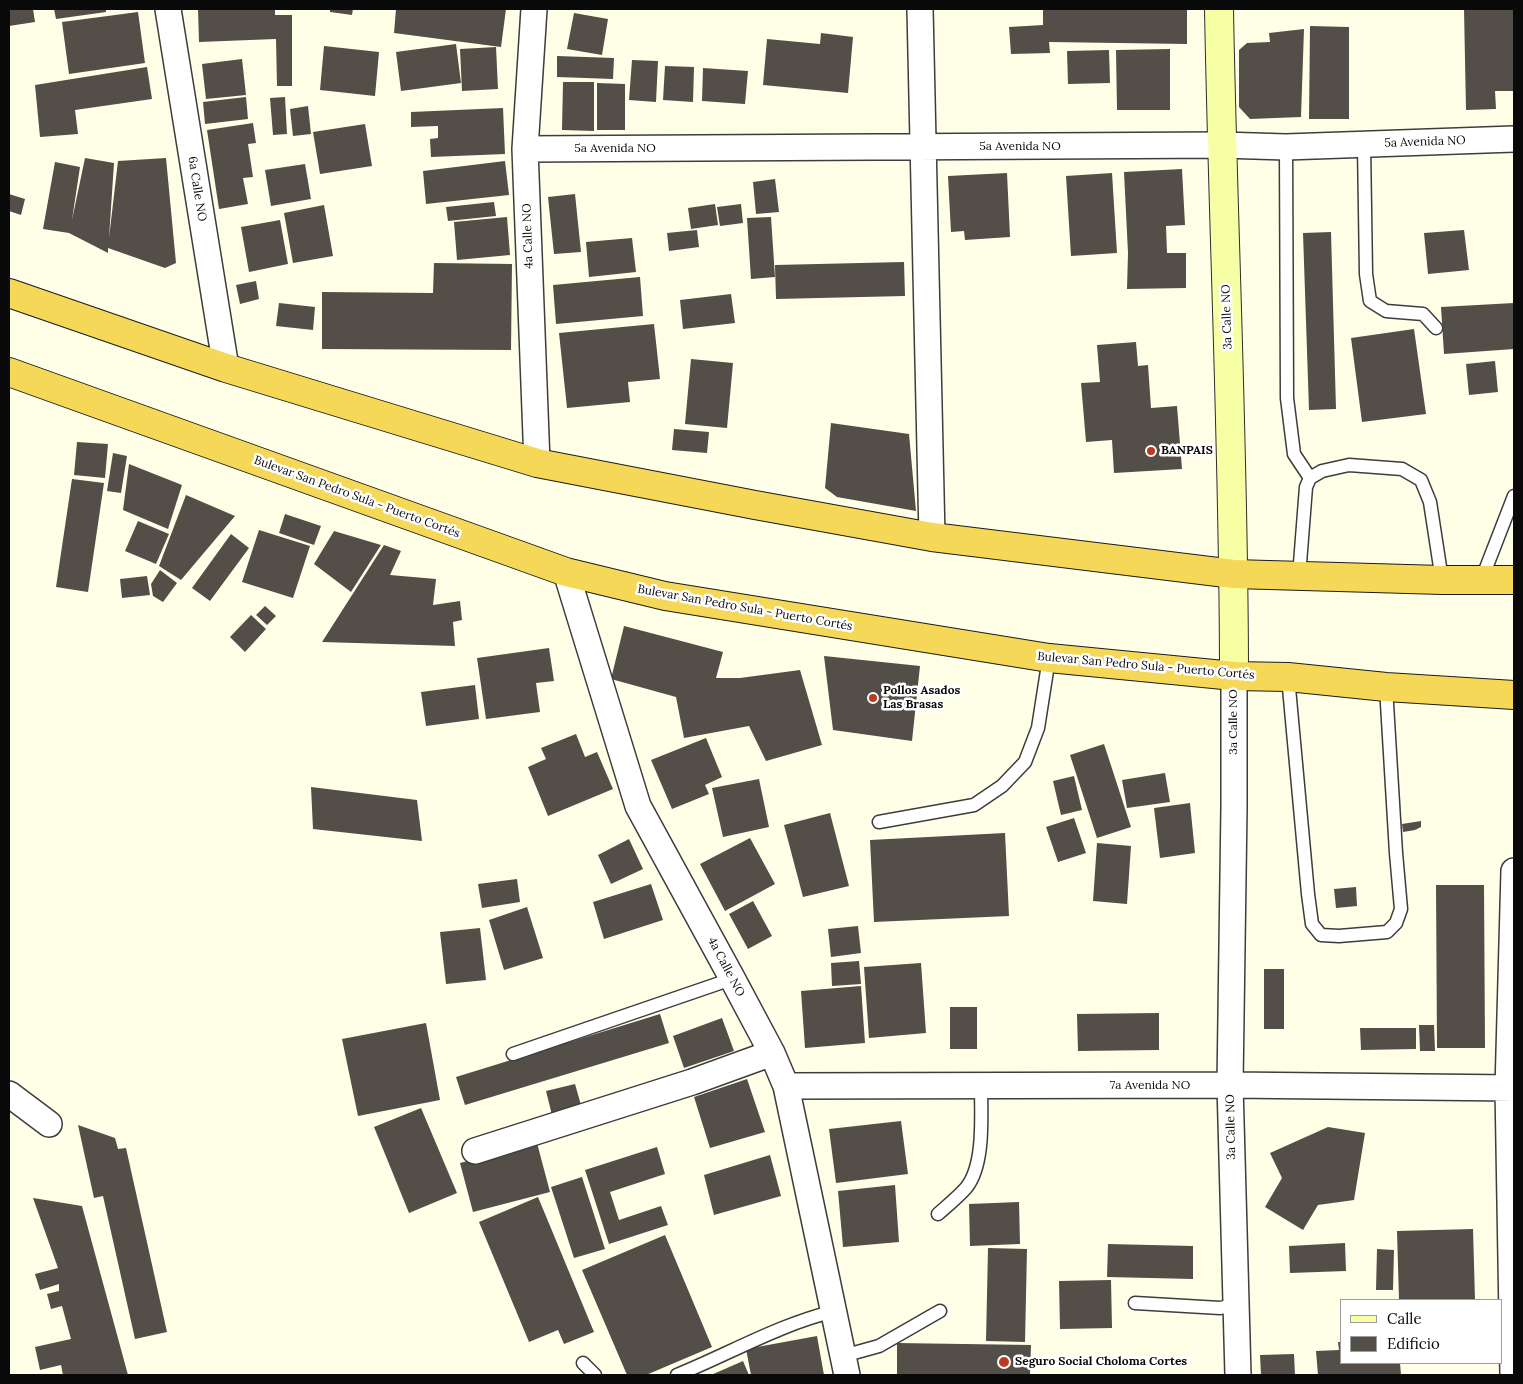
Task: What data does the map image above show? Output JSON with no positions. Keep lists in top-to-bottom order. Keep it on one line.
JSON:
{"streets":{"highway":["Bulevar San Pedro Sula - Puerto Cortés"],"main road":["3a Calle NO"],"street":["5a Avenida NO","6a Calle NO","4a Calle NO","7a Avenida NO"]},"crossings":[["5a Avenida NO","4a Calle NO"],["5a Avenida NO","3a Calle NO"],["4a Calle NO","Bulevar San Pedro Sula - Puerto Cortés"],["4a Calle NO","7a Avenida NO"],["3a Calle NO","Bulevar San Pedro Sula - Puerto Cortés"],["3a Calle NO","7a Avenida NO"]],"places":["BANPAIS","Pollos Asados Las Brasas","Seguro Social Choloma Cortes"],"legend":["Calle","Edificio"]}
